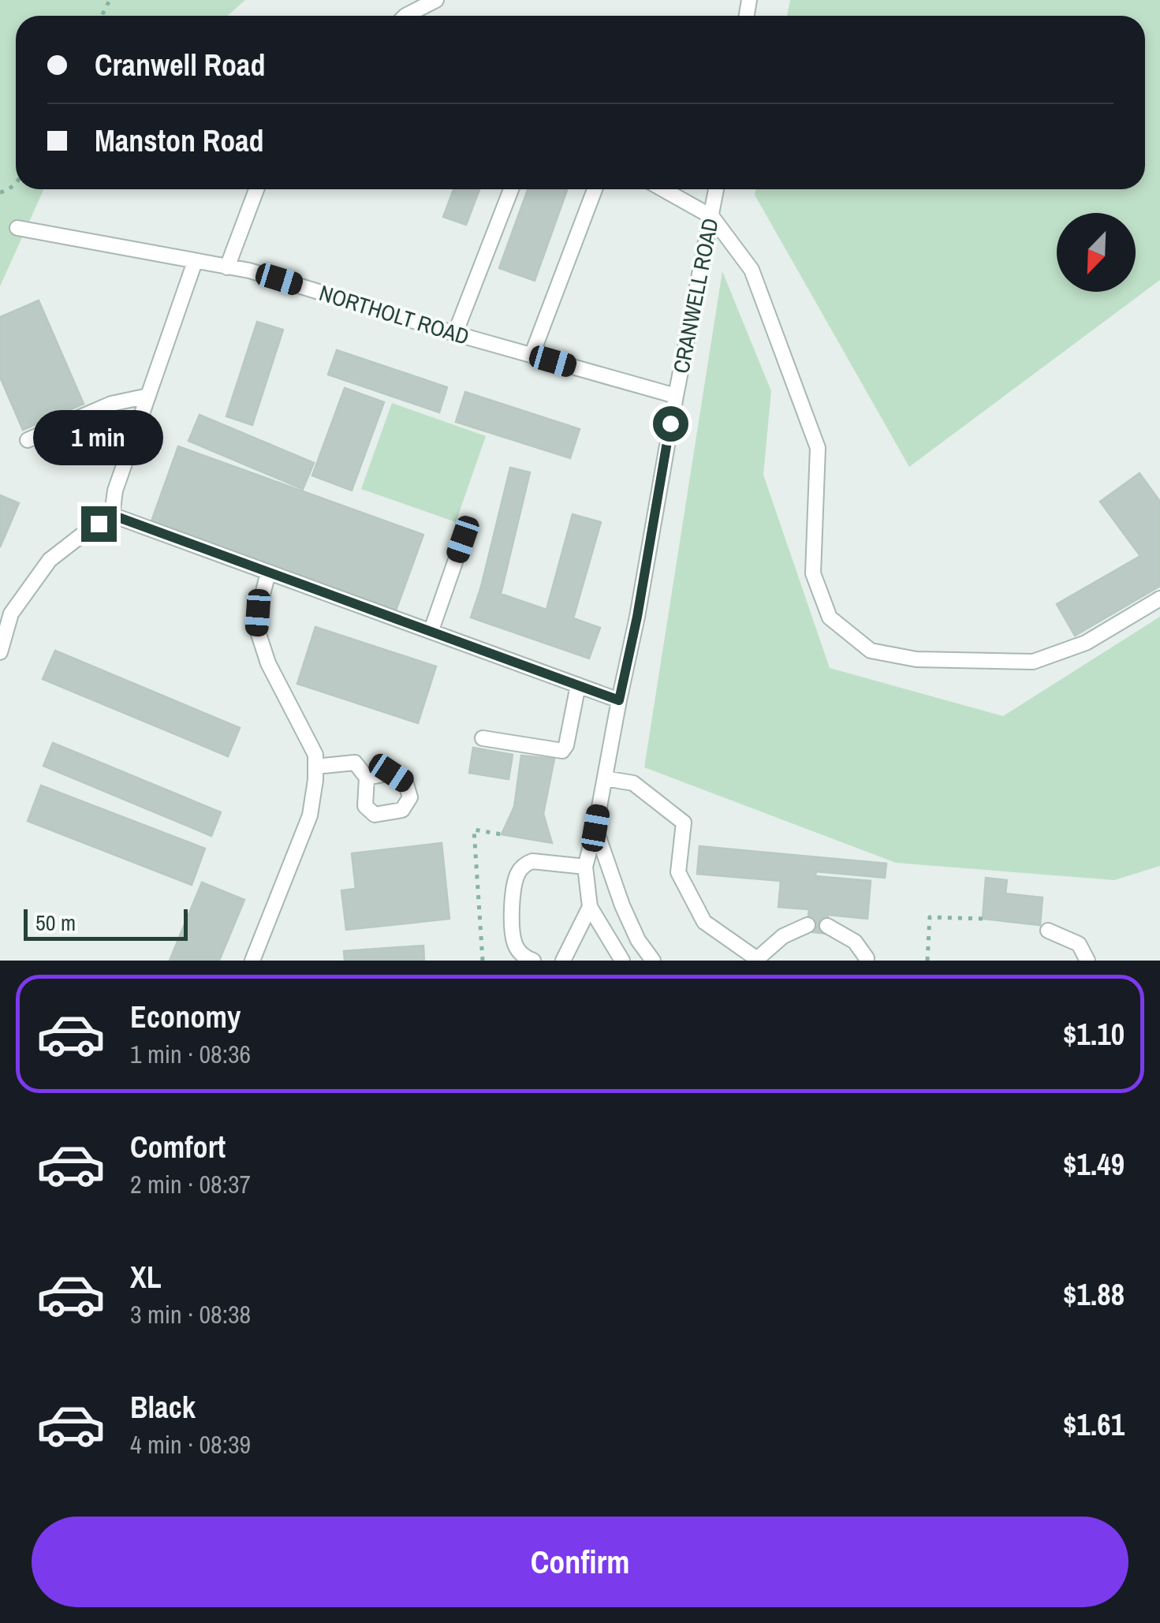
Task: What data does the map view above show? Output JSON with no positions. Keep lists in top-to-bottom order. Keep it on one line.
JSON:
{"streets":{"lane":["CRANWELL ROAD","NORTHOLT ROAD"]},"crossings":[["CRANWELL ROAD","NORTHOLT ROAD"]],"scale_bar":"50 m","north":"bottom left","page":{"banner":["Cranwell Road","Manston Road"],"bubble":"1 min","scale":"50 m","list":[{"name":"Economy","note":"1 min · 08:36","value":"$1.10"},{"name":"Comfort","note":"2 min · 08:37","value":"$1.49"},{"name":"XL","note":"3 min · 08:38","value":"$1.88"},{"name":"Black","note":"4 min · 08:39","value":"$1.61"}],"buttons":"Confirm"}}
